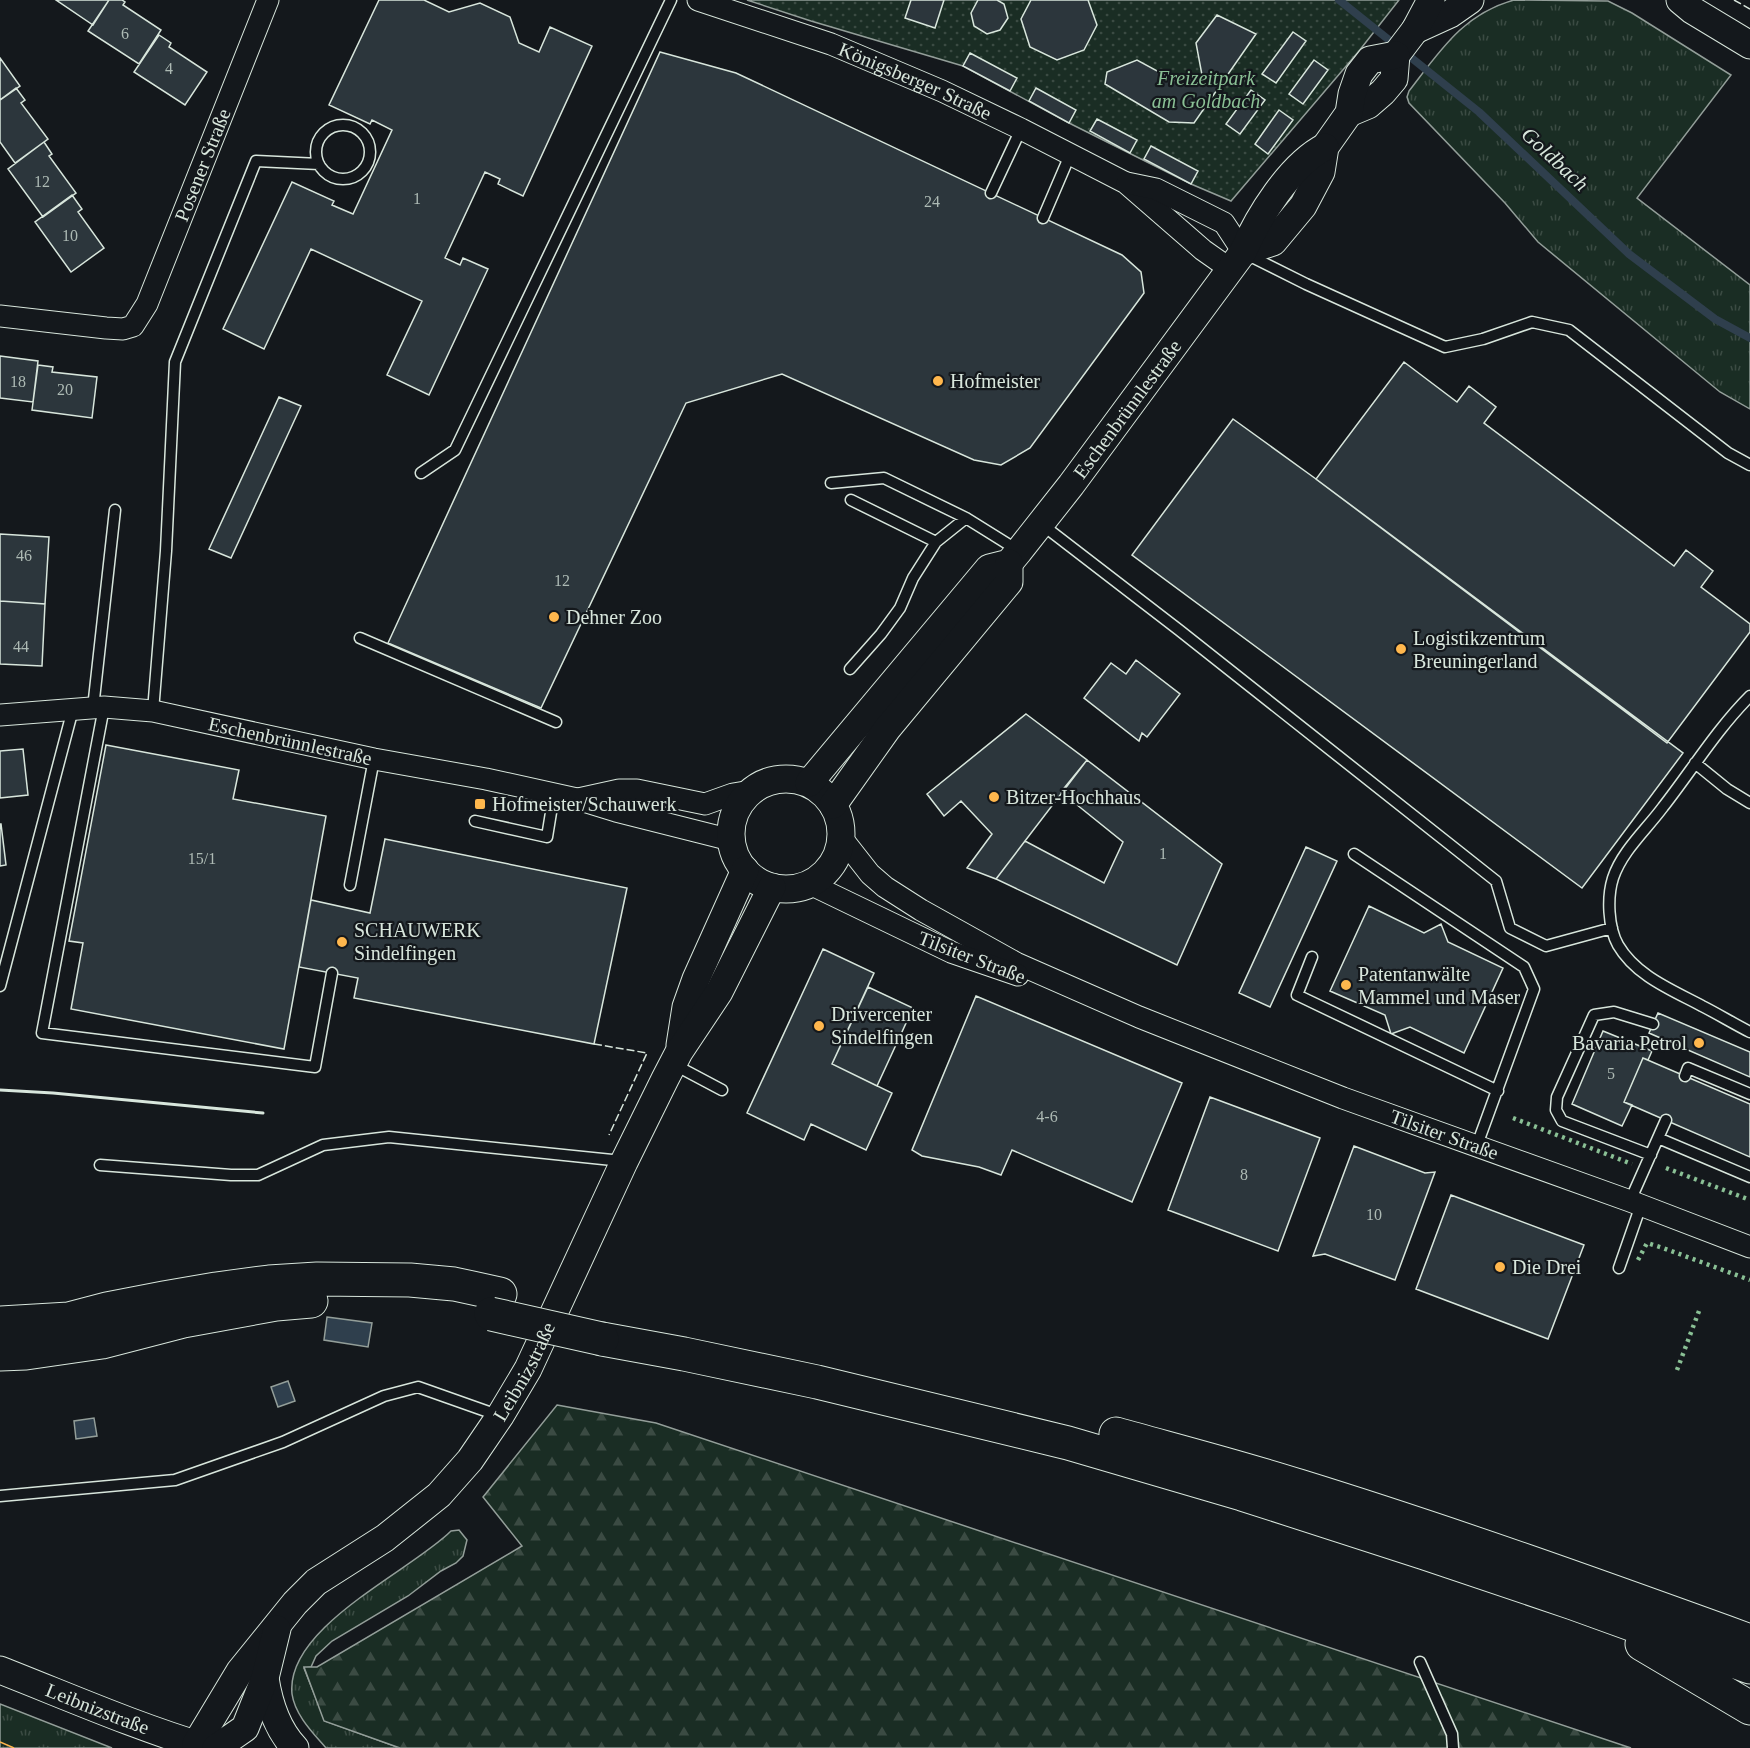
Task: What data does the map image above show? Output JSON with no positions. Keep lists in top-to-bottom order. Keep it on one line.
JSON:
{"streets":{"street":["Königsberger Straße","Posener Straße","Eschenbrünnlestraße","Tilsiter Straße","Leibnizstraße"]},"crossings":[["Königsberger Straße","Eschenbrünnlestraße"],["Eschenbrünnlestraße","Tilsiter Straße"],["Eschenbrünnlestraße","Leibnizstraße"],["Tilsiter Straße","Leibnizstraße"]],"water":["Goldbach"],"parks":["Freizeitpark am Goldbach"],"places":{"other":["Hofmeister","Dehner Zoo","Logistikzentrum Breuningerland","Bitzer-Hochhaus","SCHAUWERK Sindelfingen","Patentanwälte Mammel und Maser","Drivercenter Sindelfingen","Bavaria Petrol","Die Drei"],"transit":["Hofmeister/Schauwerk"]},"house_numbers":["6","4","12","1","24","10","18","20","46","12","44","1","15/1","5","4-6","8","10"]}
